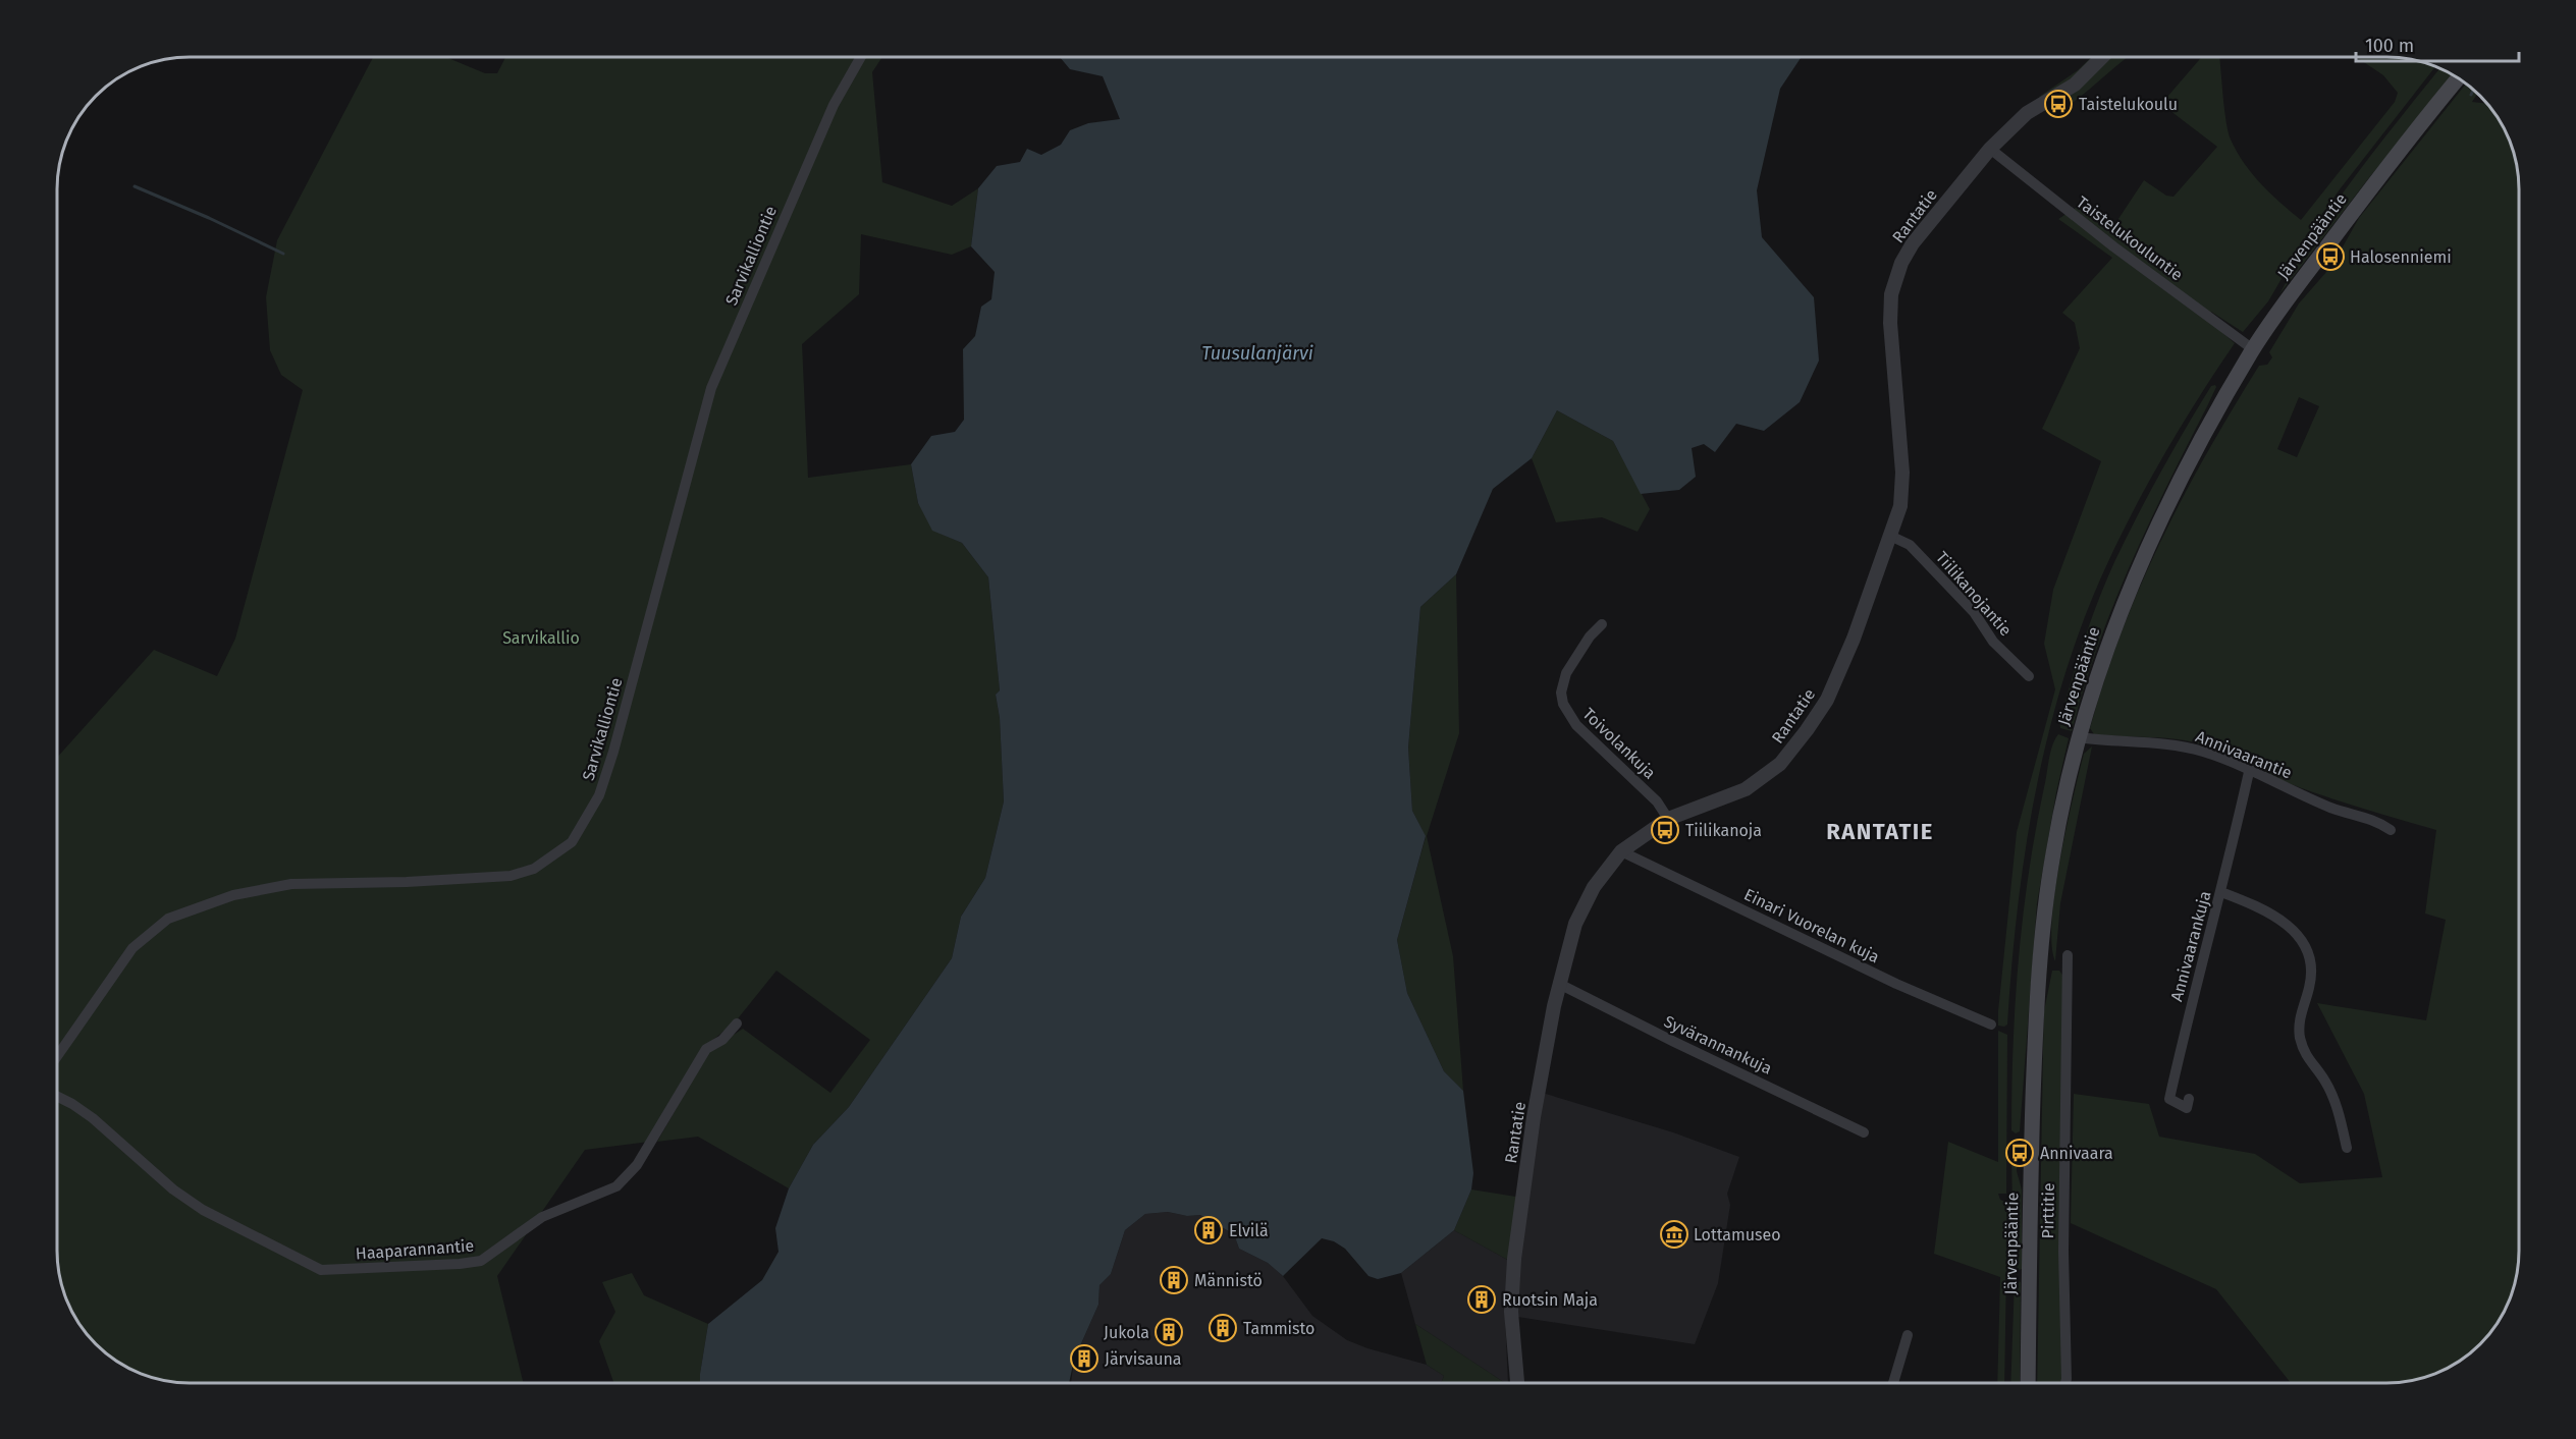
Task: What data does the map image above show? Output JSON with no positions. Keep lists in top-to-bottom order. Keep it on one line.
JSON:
{"streets":{"main road":["Järvenpääntie"],"street":["Rantatie","Taistelukouluntie","Sarvikalliontie","Tiilikanojantie","Toivolankuja","Annivaarantie","Einari Vuorelan kuja","Annivaarankuja","Syvärannankuja","Pirttitie","Haaparannantie"]},"crossings":[["Rantatie","Taistelukouluntie"],["Rantatie","Tiilikanojantie"],["Rantatie","Toivolankuja"],["Rantatie","Einari Vuorelan kuja"],["Rantatie","Syvärannankuja"],["Järvenpääntie","Taistelukouluntie"],["Järvenpääntie","Annivaarantie"],["Annivaarantie","Annivaarankuja"]],"districts":["RANTATIE"],"water":["Tuusulanjärvi"],"parks":["Sarvikallio"],"places":{"bus stop":["Taistelukoulu","Halosenniemi","Tiilikanoja","Annivaara"],"building":["Elvilä","Männistö","Ruotsin Maja","Tammisto","Jukola","Järvisauna"],"museum":["Lottamuseo"]},"scale_bar":"100 m"}
